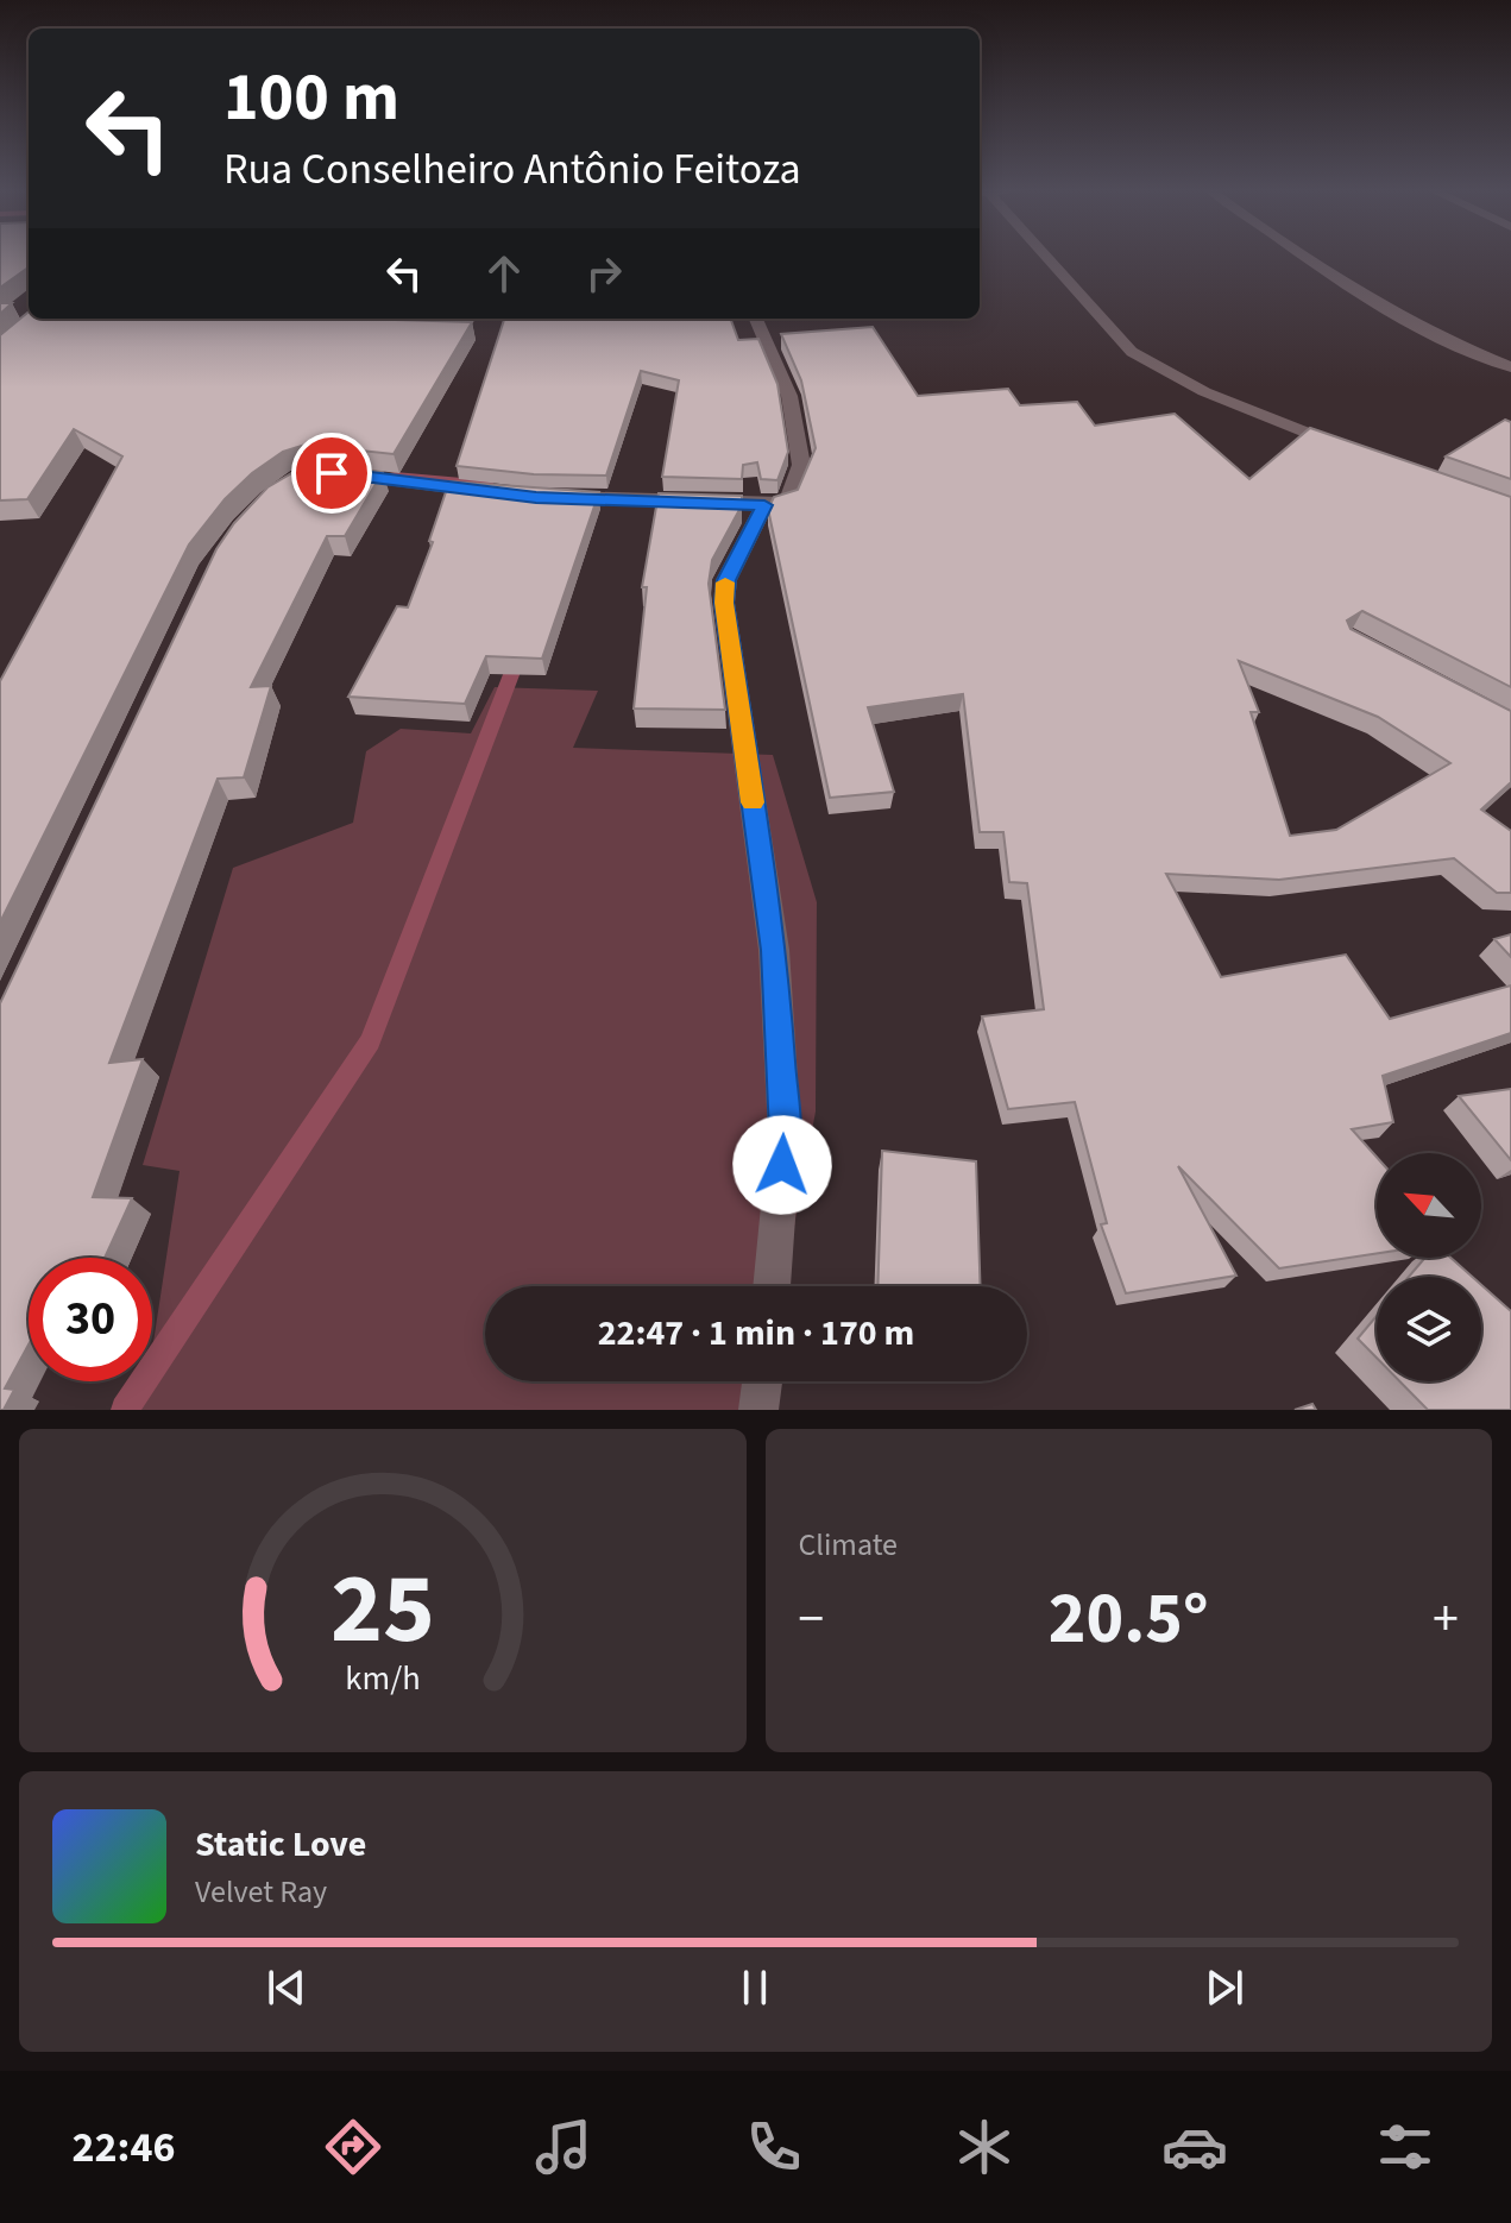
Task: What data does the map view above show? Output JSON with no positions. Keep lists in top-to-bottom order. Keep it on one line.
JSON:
{"north":"top left","page":{"turn":["100 m","Rua Conselheiro Antônio Feitoza"],"limit":"30","trip":"22:47 · 1 min · 170 m","tile":"Climate","heat":["−","20.5°","+"],"song":["Static Love","Velvet Ray"],"tabs":"22:46","gauge":["25","km/h"]}}
